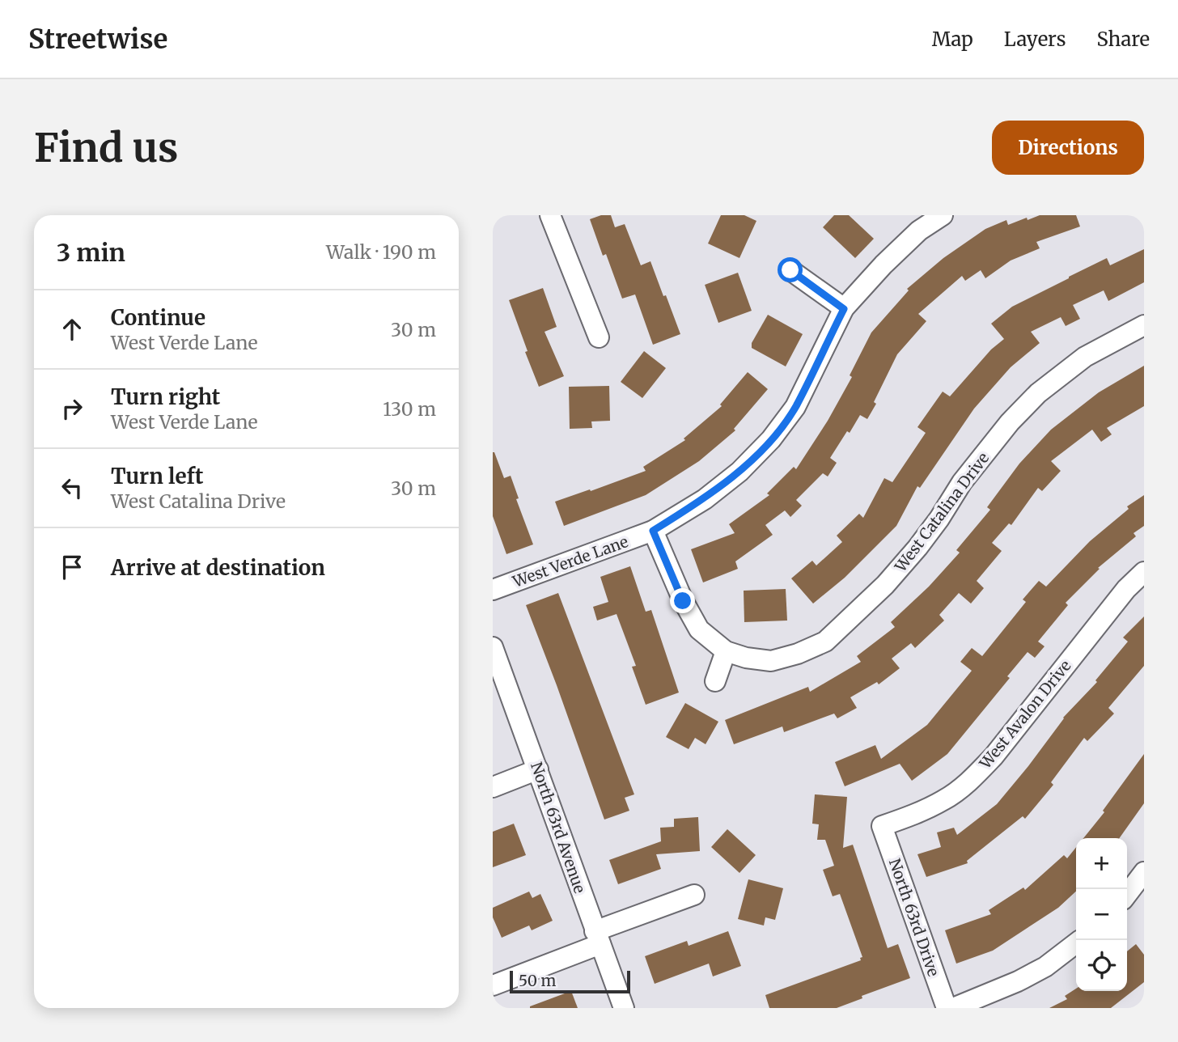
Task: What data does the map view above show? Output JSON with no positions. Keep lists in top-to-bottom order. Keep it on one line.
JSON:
{"streets":{"street":["West Catalina Drive","West Verde Lane","West Avalon Drive","North 63rd Avenue","North 63rd Drive"]},"crossings":[["West Catalina Drive","West Verde Lane"],["West Avalon Drive","North 63rd Drive"]],"scale_bar":"50 m","page":{"header":"Streetwise","nav":["Map","Layers","Share"],"buttons":"Directions","title":"Find us","heading":["3 min","Walk · 190 m"],"list":[["Continue","West Verde Lane","30 m"],["Turn right","West Verde Lane","130 m"],["Turn left","West Catalina Drive","30 m"],"Arrive at destination"],"map_buttons":["+","−"],"scale":"50 m"}}
